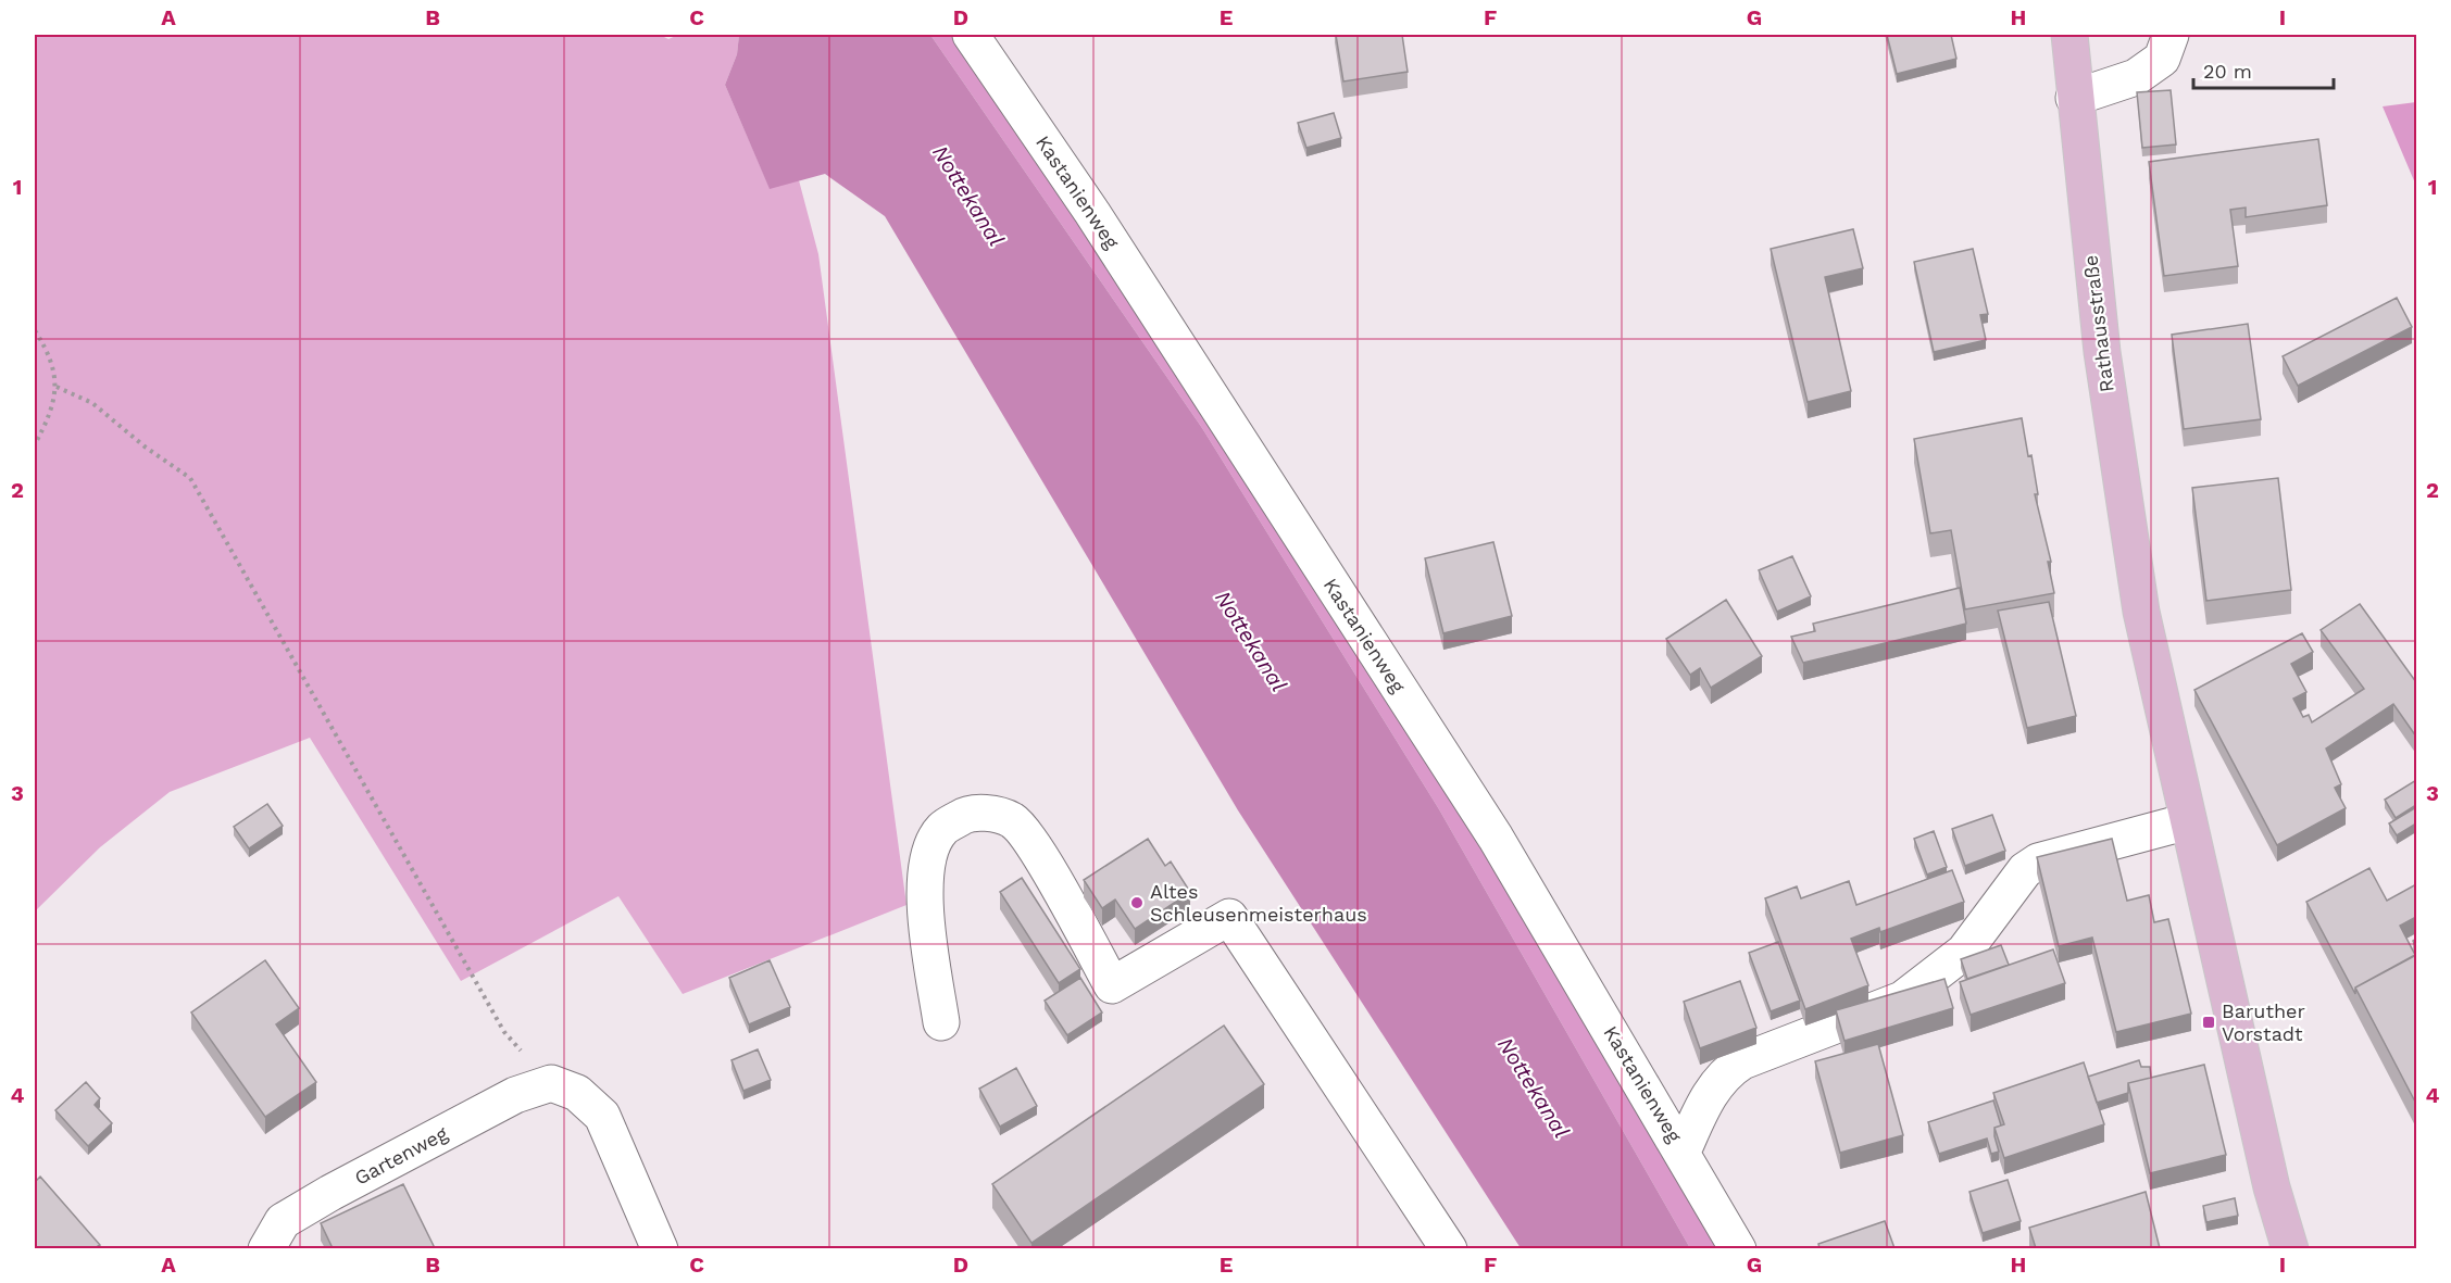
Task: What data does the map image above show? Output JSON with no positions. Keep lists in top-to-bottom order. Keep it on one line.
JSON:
{"streets":{"main road":["Rathausstraße"],"street":["Kastanienweg","Gartenweg"]},"water":["Nottekanal"],"places":{"other":["Altes Schleusenmeisterhaus"],"transit":["Baruther Vorstadt"]},"scale_bar":"20 m","grid":{"columns":["A","B","C","D","E","F","G","H","I"],"rows":["1","2","3","4"]}}
